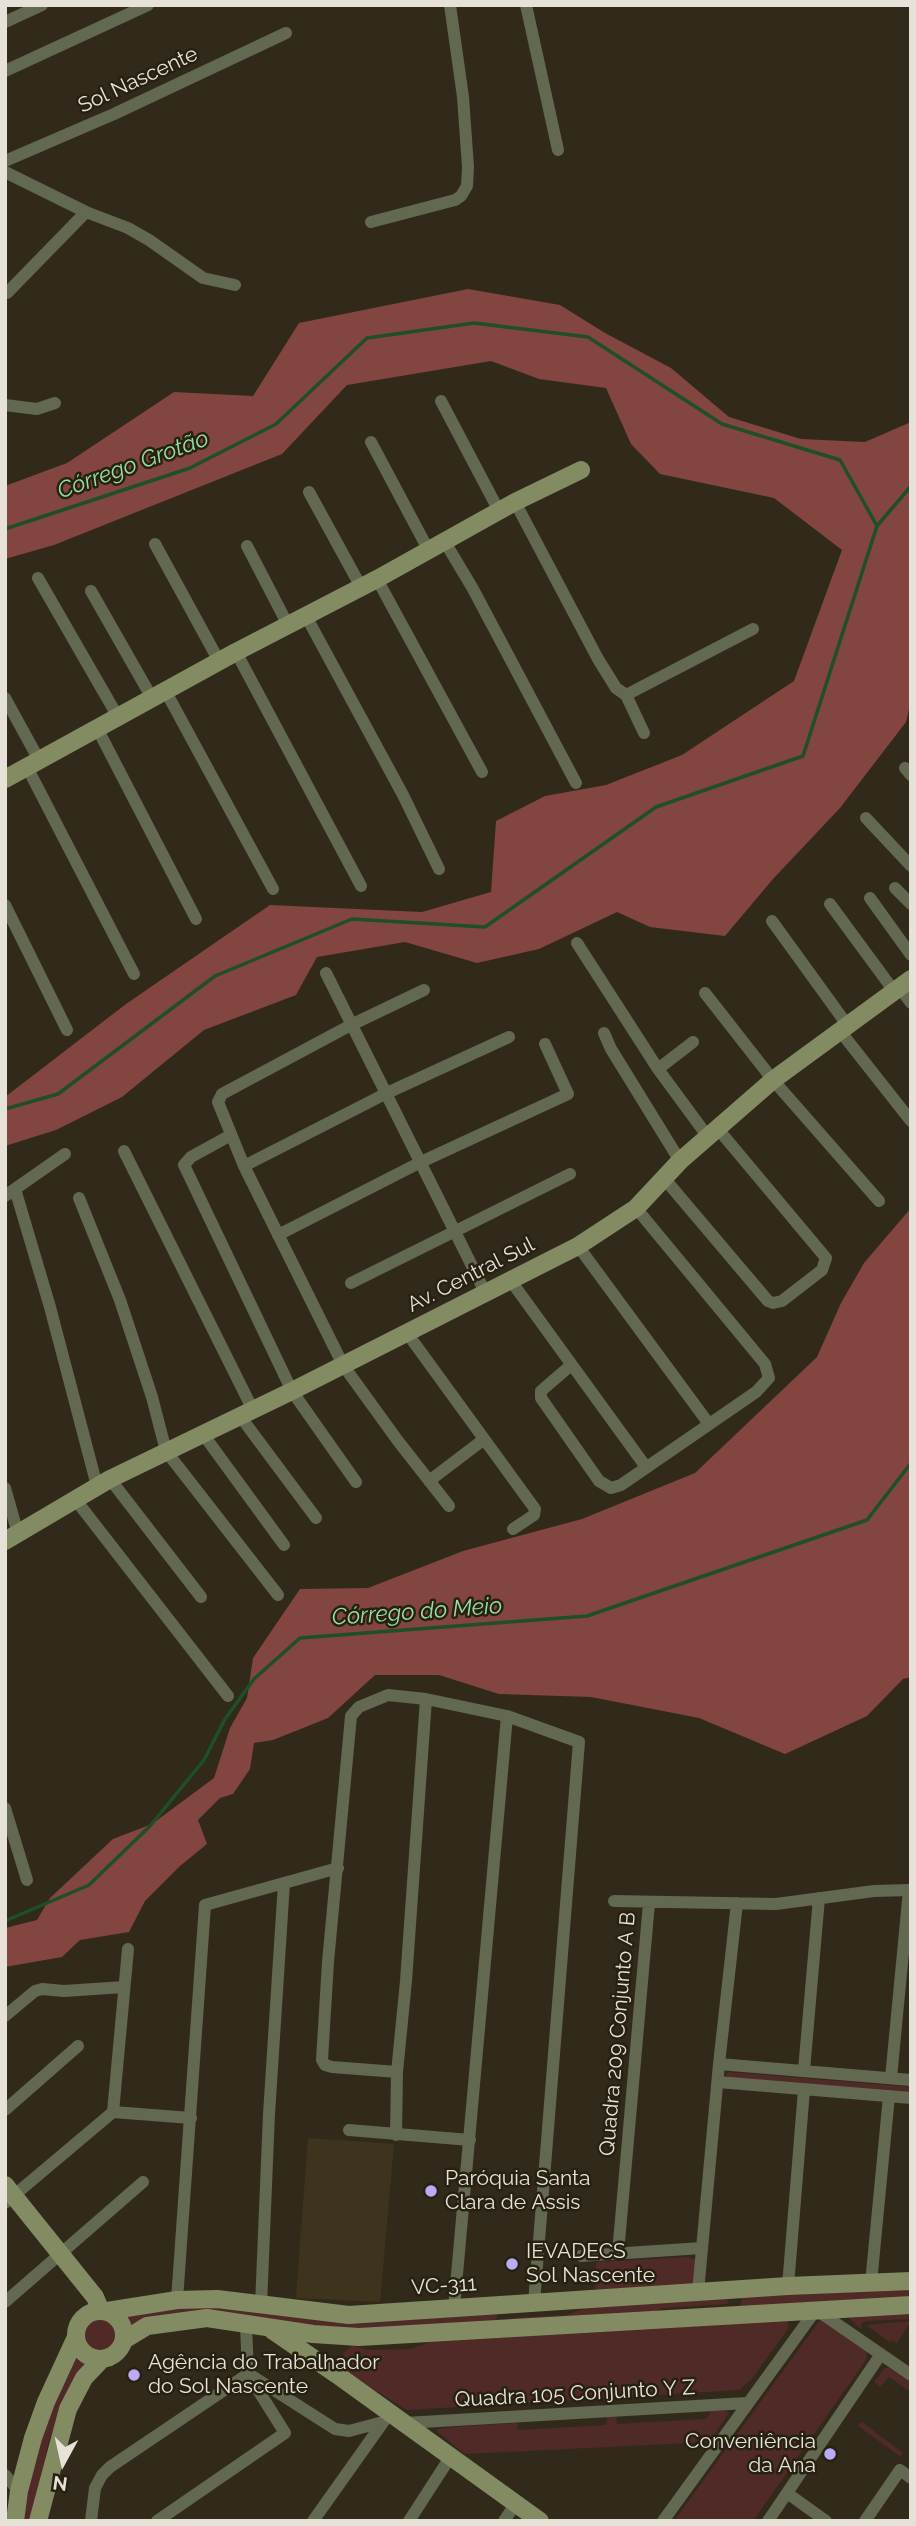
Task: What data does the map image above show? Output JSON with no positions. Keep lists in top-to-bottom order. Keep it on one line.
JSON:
{"streets":{"main road":["Av. Central Sul","VC-311"],"street":["Sol Nascente","Quadra 209 Conjunto A B","Quadra 105 Conjunto Y Z"]},"water":["Córrego Grotão","Córrego do Meio"],"places":["Paróquia Santa Clara de Assis","IEVADECS Sol Nascente","Agência do Trabalhador do Sol Nascente","Conveniência da Ana"],"north":"bottom"}
